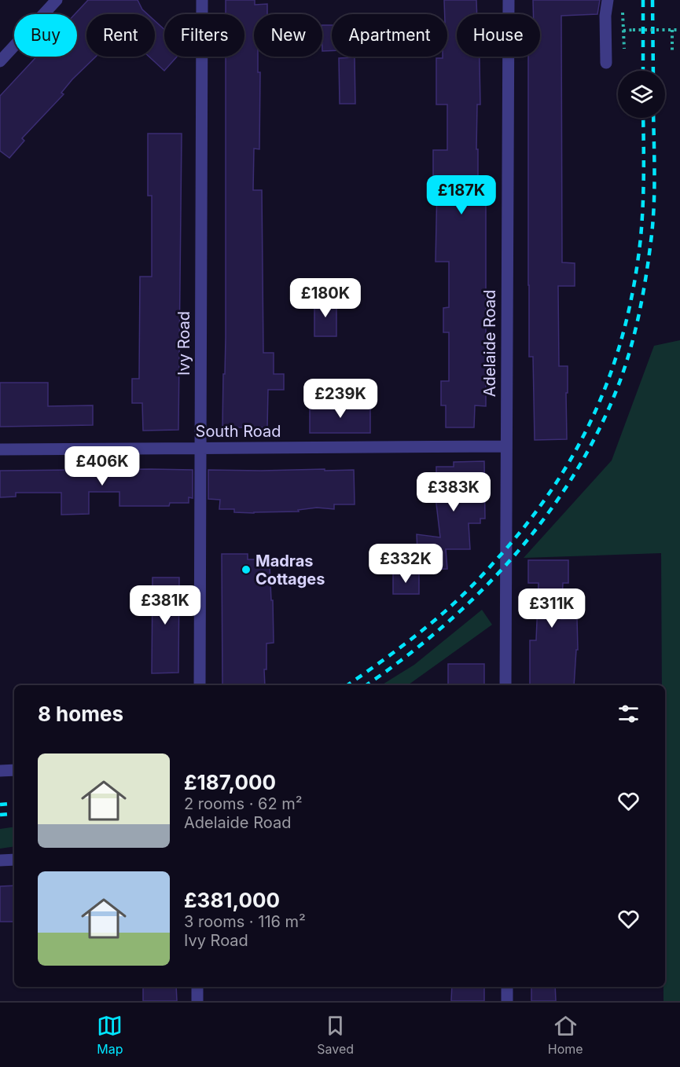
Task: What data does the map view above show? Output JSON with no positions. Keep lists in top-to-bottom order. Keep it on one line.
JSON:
{"streets":{"street":["Ivy Road","Adelaide Road","South Road"]},"crossings":[["Ivy Road","South Road"],["Adelaide Road","South Road"]],"places":["Madras Cottages"],"page":{"chip":["Buy","Rent","Filters","New","Apartment","House"],"price":["£187K","£180K","£239K","£406K","£383K","£332K","£381K","£311K"],"heading":"8 homes","list":[{"name":"£187,000","note":"2 rooms · 62 m² · Adelaide Road"},{"name":"£381,000","note":"3 rooms · 116 m² · Ivy Road"}],"tabs":["Map","Saved","Home"]}}
